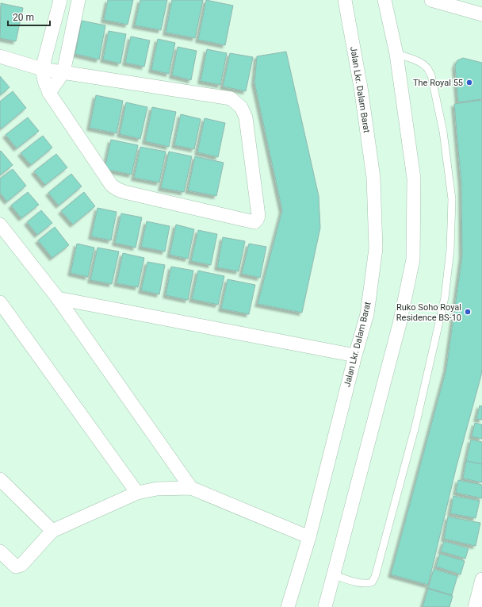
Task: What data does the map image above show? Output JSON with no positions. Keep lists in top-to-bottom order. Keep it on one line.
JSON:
{"streets":{"street":["Jalan Lkr. Dalam Barat"]},"places":["The Royal 55","Ruko Soho Royal Residence BS-10"],"scale_bar":"20 m"}
